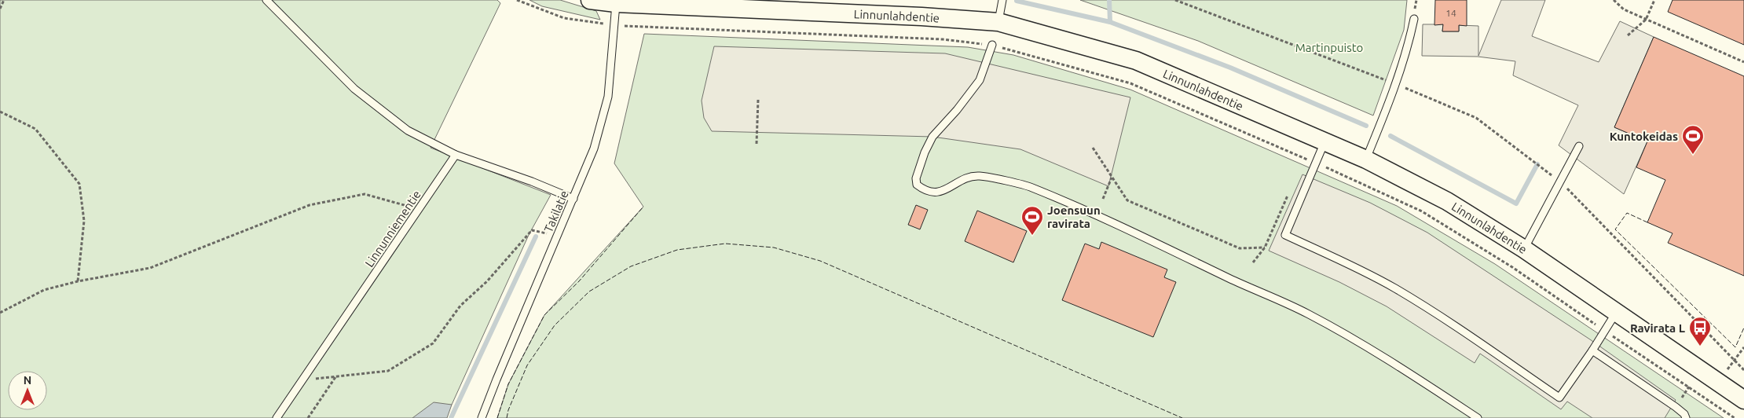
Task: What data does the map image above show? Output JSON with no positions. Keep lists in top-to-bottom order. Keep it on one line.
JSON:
{"streets":{"street":["Linnunlahdentie"],"lane":["Takilatie","Linnunniementie"]},"crossings":[["Linnunlahdentie","Takilatie"]],"parks":["Martinpuisto"],"places":{"sports":["Kuntokeidas","Joensuun ravirata"],"bus stop":["Ravirata L"]},"house_numbers":["14"],"north":"top"}
